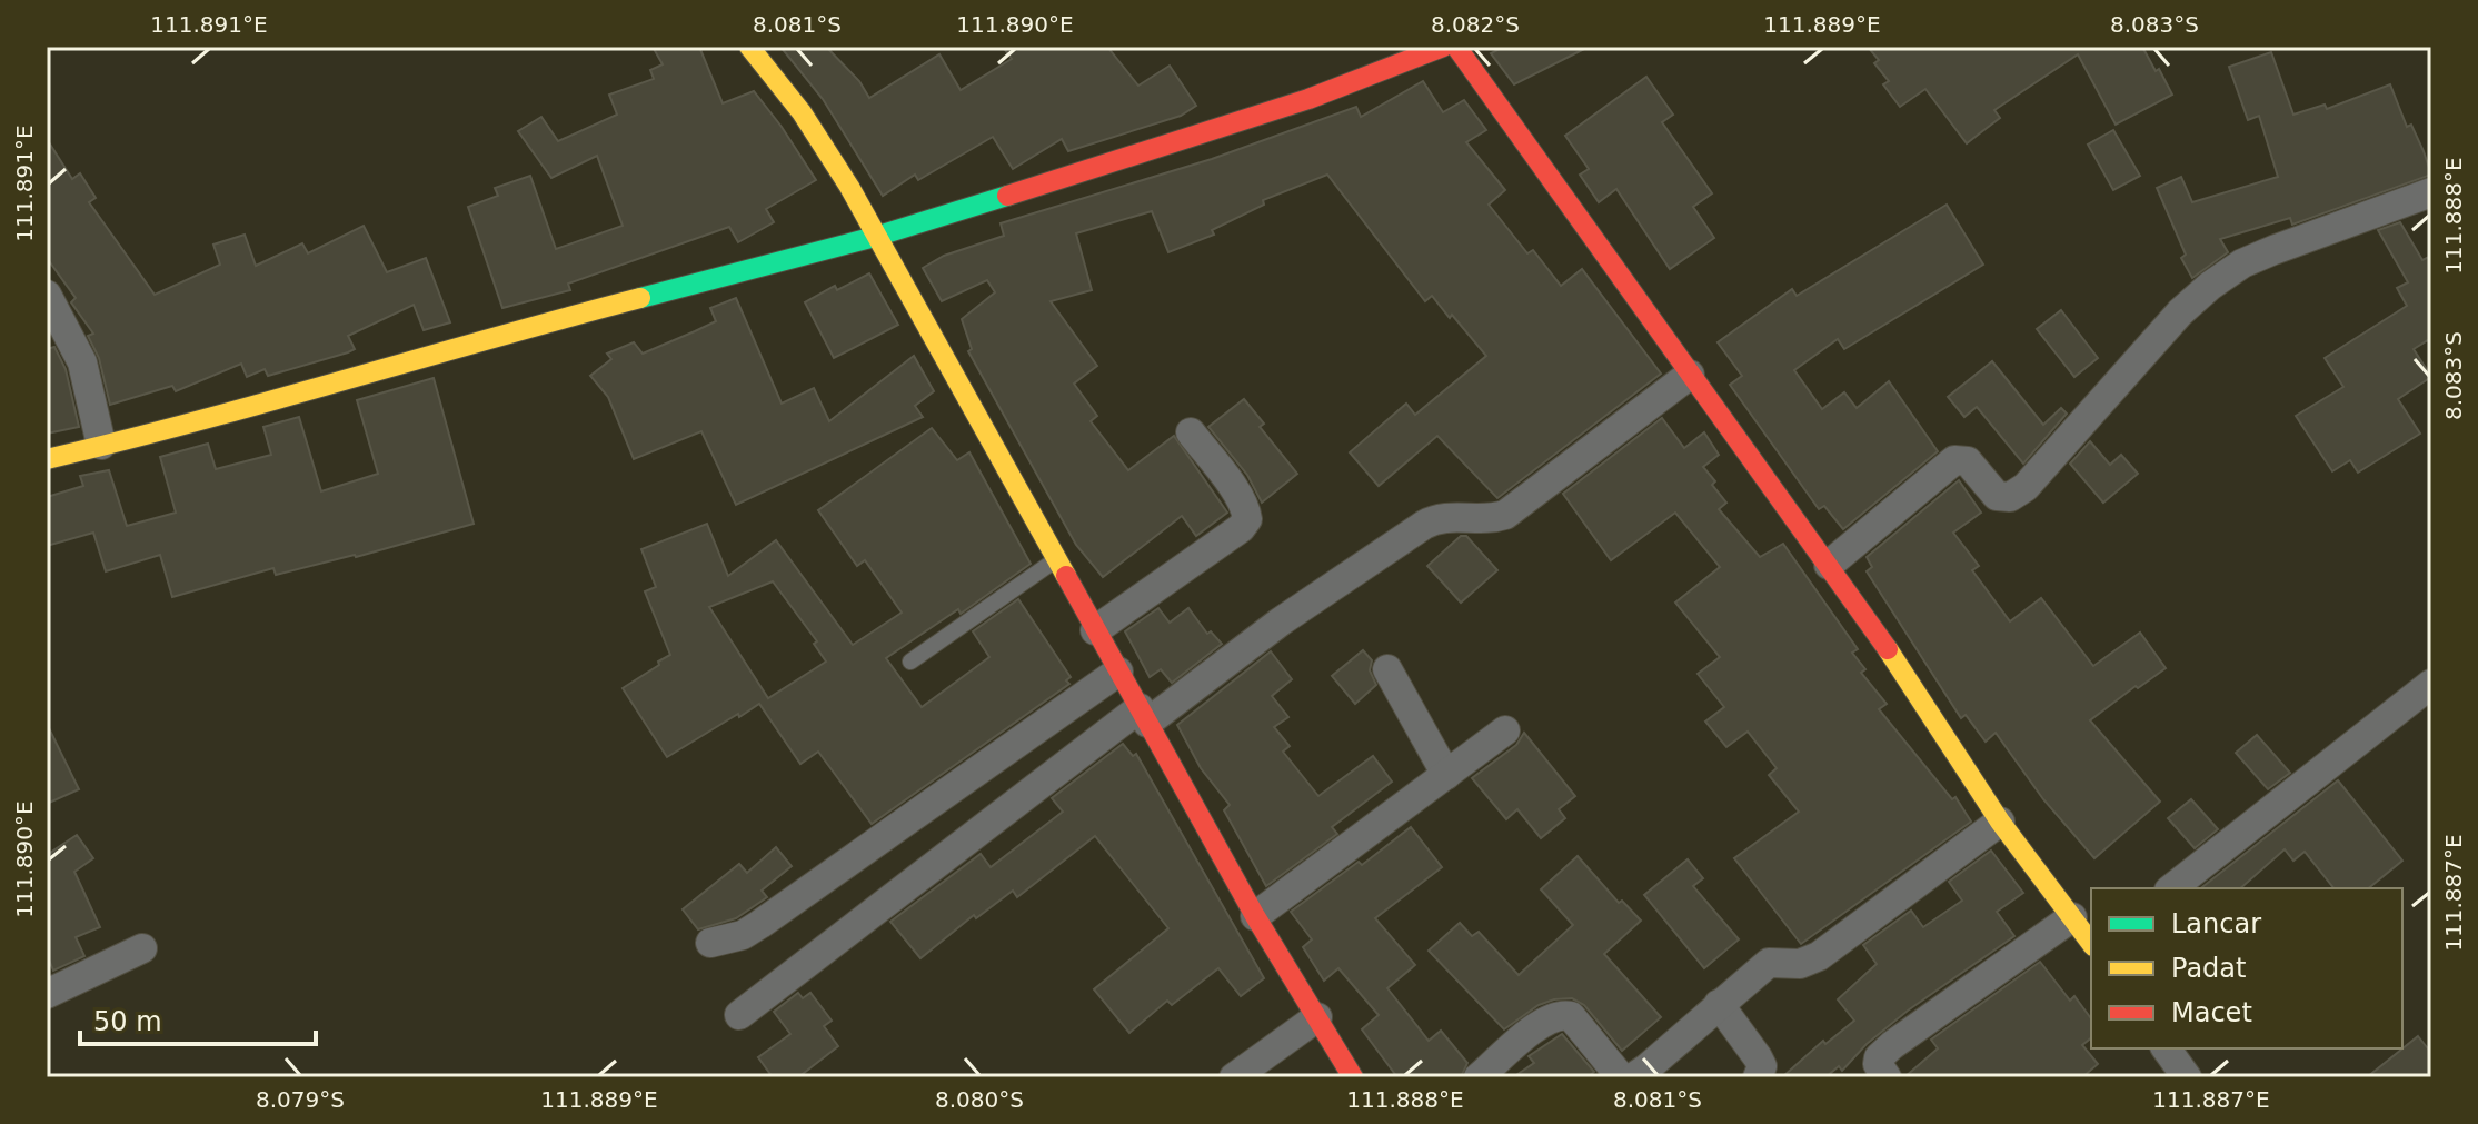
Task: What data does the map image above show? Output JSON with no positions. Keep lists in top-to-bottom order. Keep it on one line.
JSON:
{"legend":["Lancar","Padat","Macet"],"scale_bar":"50 m","coordinates":["111.891°E","8.081°S","111.890°E","8.082°S","111.889°E","8.083°S","111.888°E","111.887°E","8.079°S","8.080°S"]}
